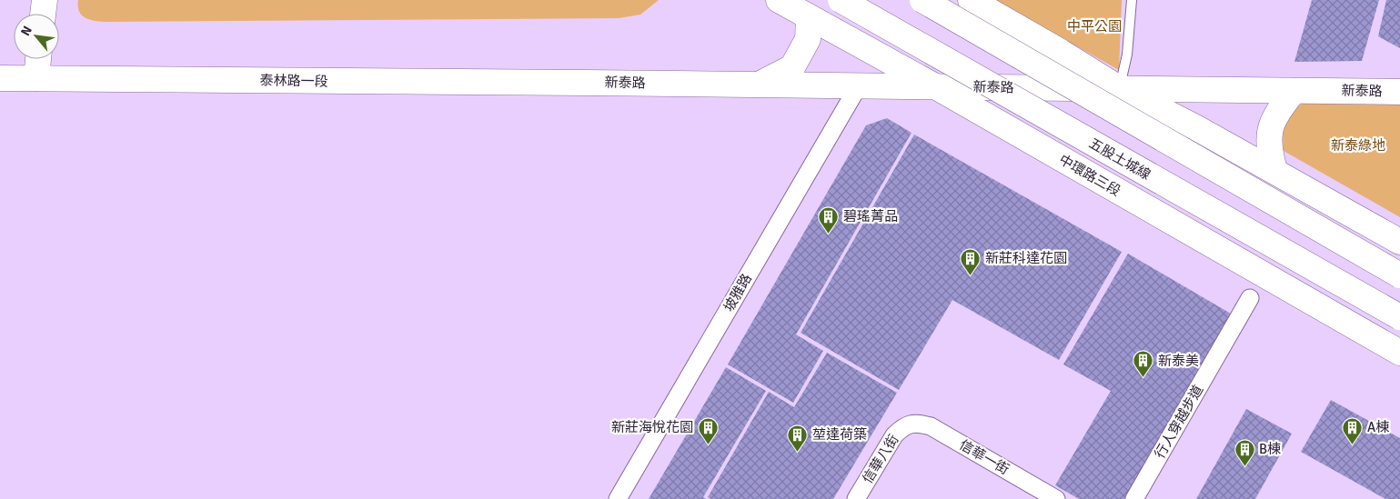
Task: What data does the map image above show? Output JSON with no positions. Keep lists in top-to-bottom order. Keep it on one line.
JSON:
{"streets":{"main road":["泰林路一段","新泰路","五股土城線","中環路三段"],"street":["坡雅路","行人穿越步道","信華一街","信華八街"]},"crossings":[["泰林路一段","新泰路"],["新泰路","中環路三段"],["新泰路","坡雅路"],["信華一街","信華八街"]],"parks":["中平公園","新泰綠地"],"places":{"building":["碧瑤菁品","新莊科達花園","新泰美","新莊海悅花園","A棟","堃達荷築","B棟"]},"north":"top left"}
